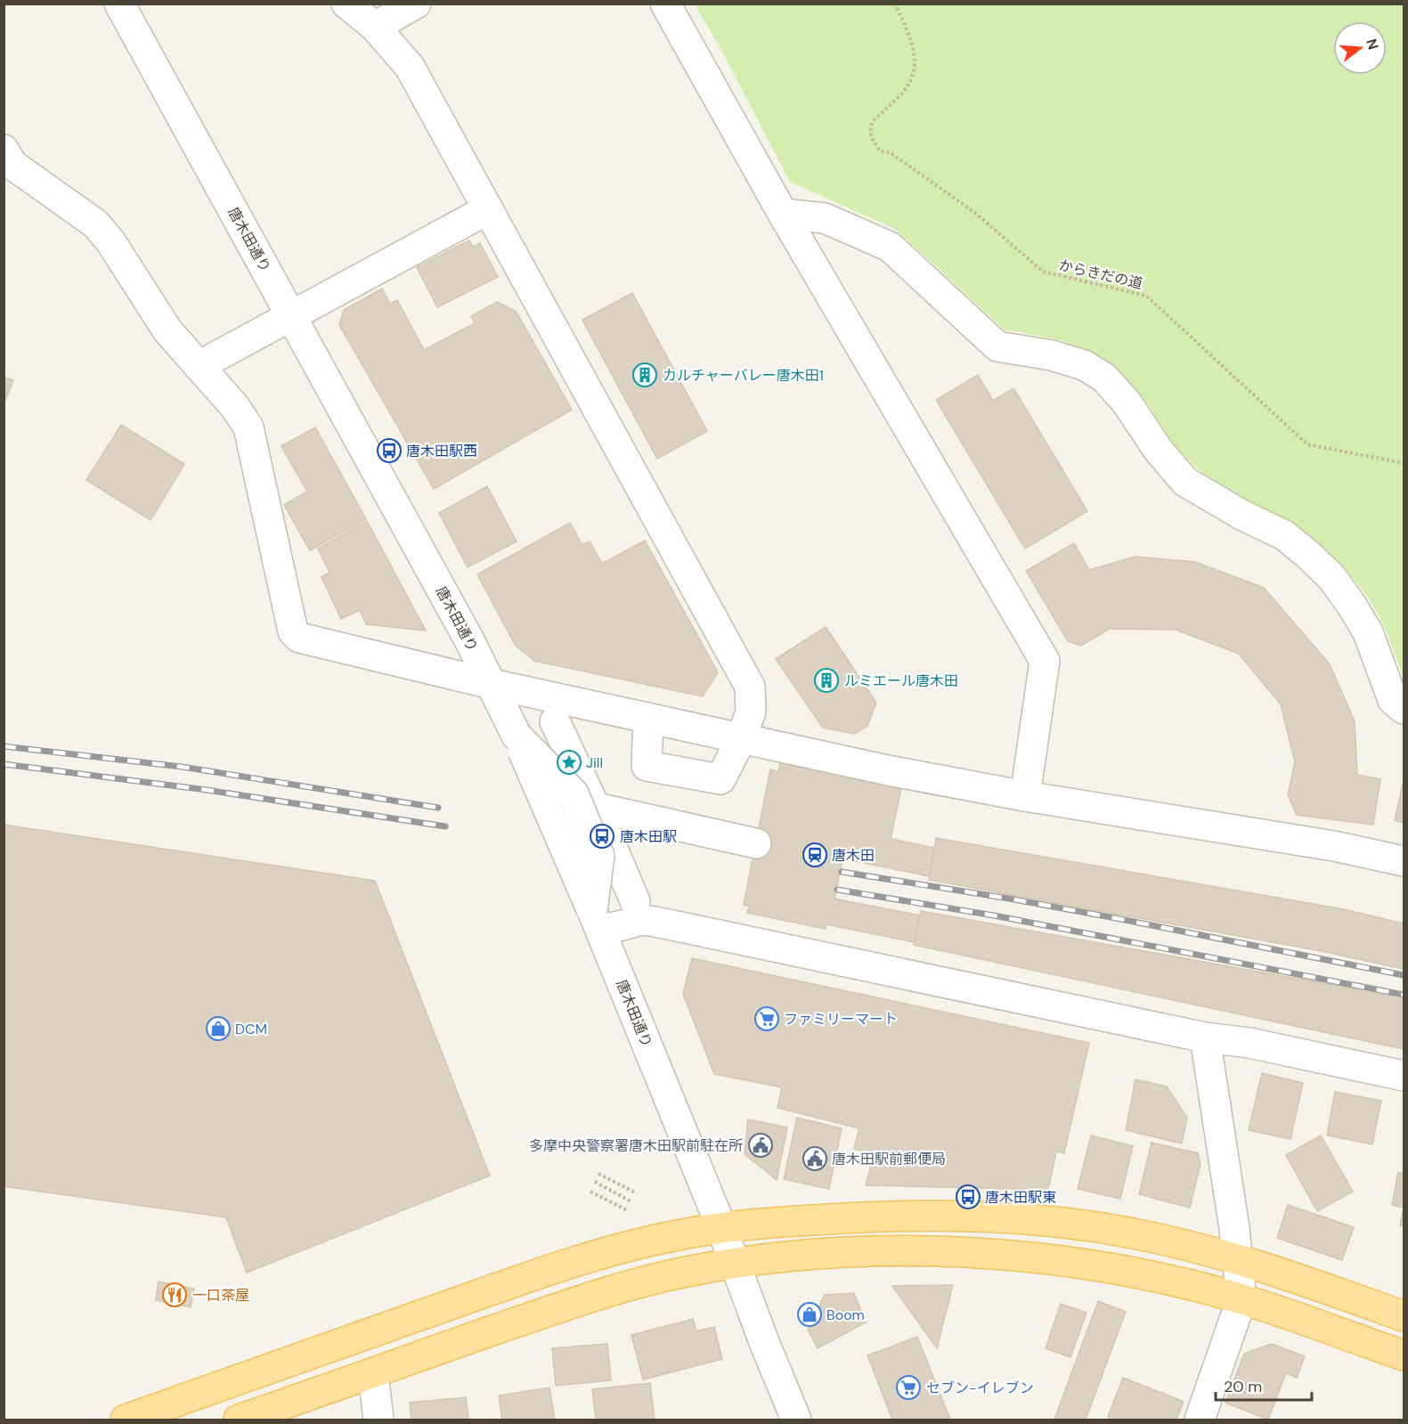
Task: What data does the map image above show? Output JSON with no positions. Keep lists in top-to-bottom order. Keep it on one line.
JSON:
{"streets":{"street":["唐木田通り"],"path":["からきだの道"]},"places":{"building":["カルチャーバレー唐木田1","ルミエール唐木田"],"bus stop":["唐木田駅西","唐木田駅","唐木田駅東"],"place":["Jill"],"station":["唐木田"],"supermarket":["ファミリーマート","セブン-イレブン"],"shop":["DCM","Boom"],"public building":["多摩中央警察署唐木田駅前駐在所","唐木田駅前郵便局"],"restaurant":["一口茶屋"]},"scale_bar":"20 m","north":"right"}
